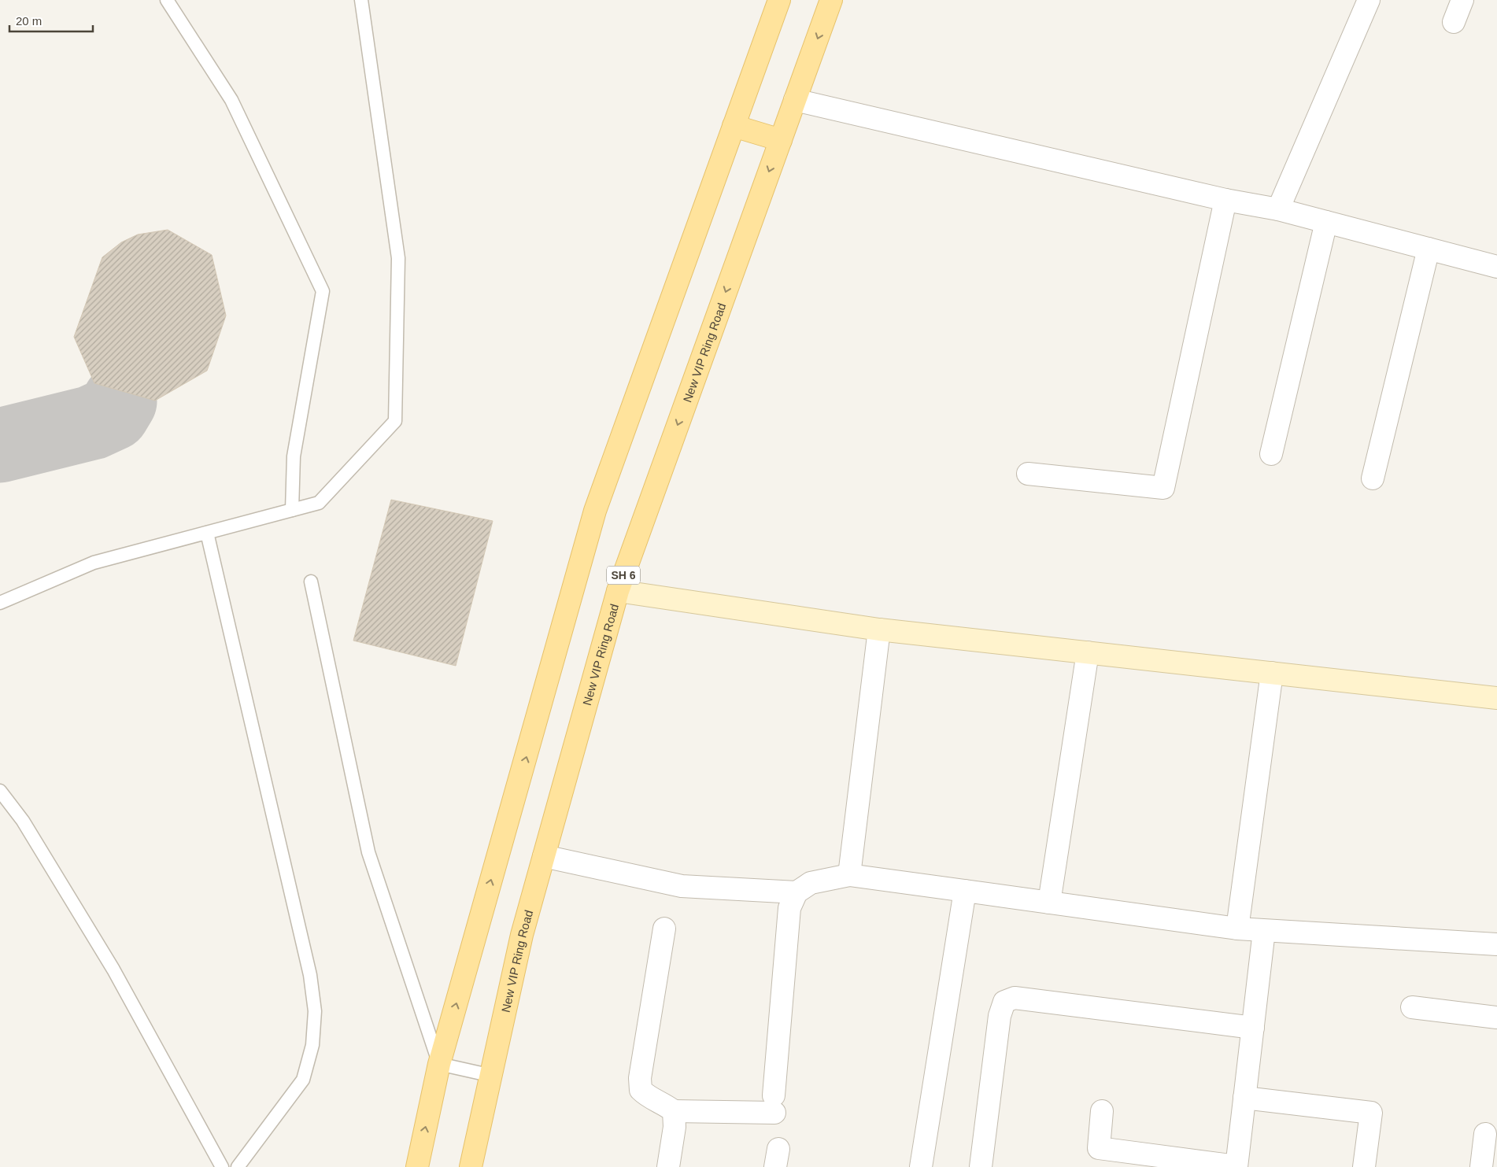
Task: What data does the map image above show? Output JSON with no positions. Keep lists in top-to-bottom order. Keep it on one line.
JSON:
{"streets":{"main road":["New VIP Ring Road","SH 6"]},"scale_bar":"20 m"}
